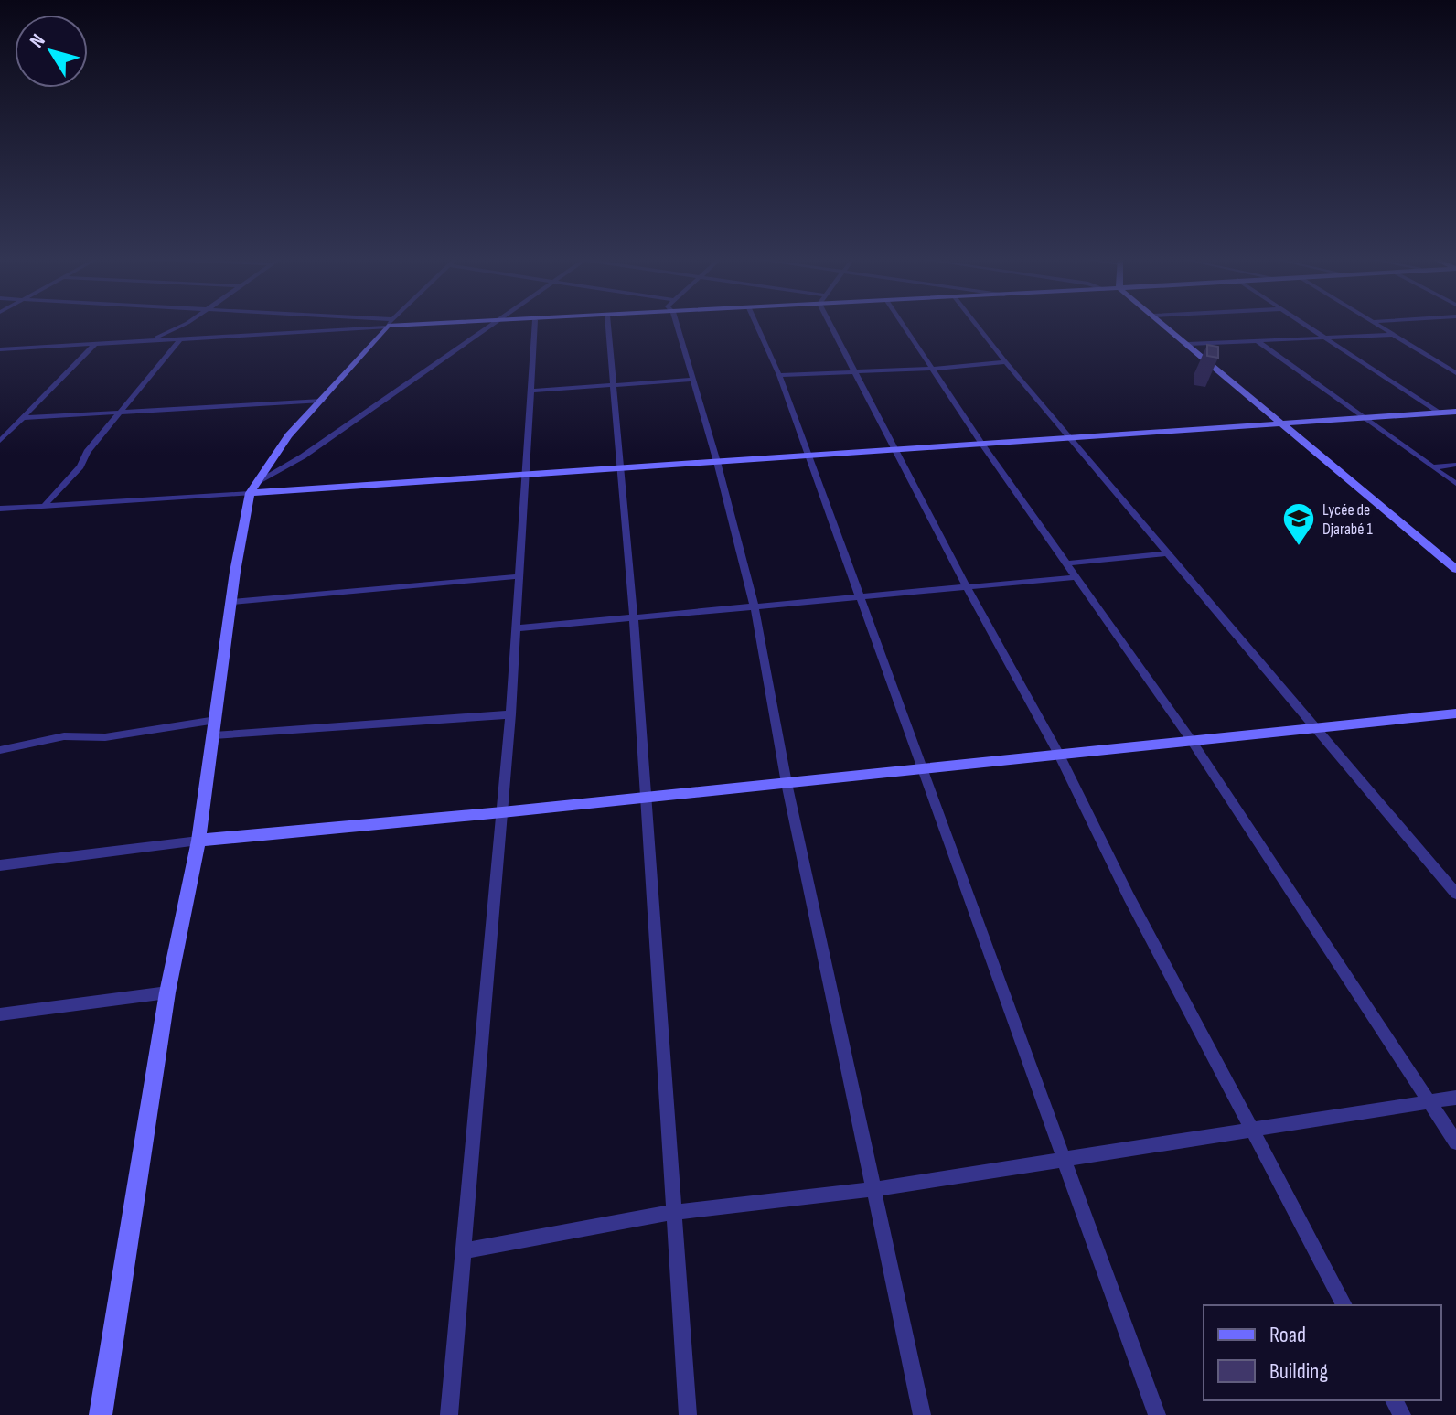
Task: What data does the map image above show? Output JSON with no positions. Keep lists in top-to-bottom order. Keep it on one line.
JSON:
{"places":{"school or university":["Lycée de Djarabé 1"]},"legend":["Road","Building"],"north":"top left"}
